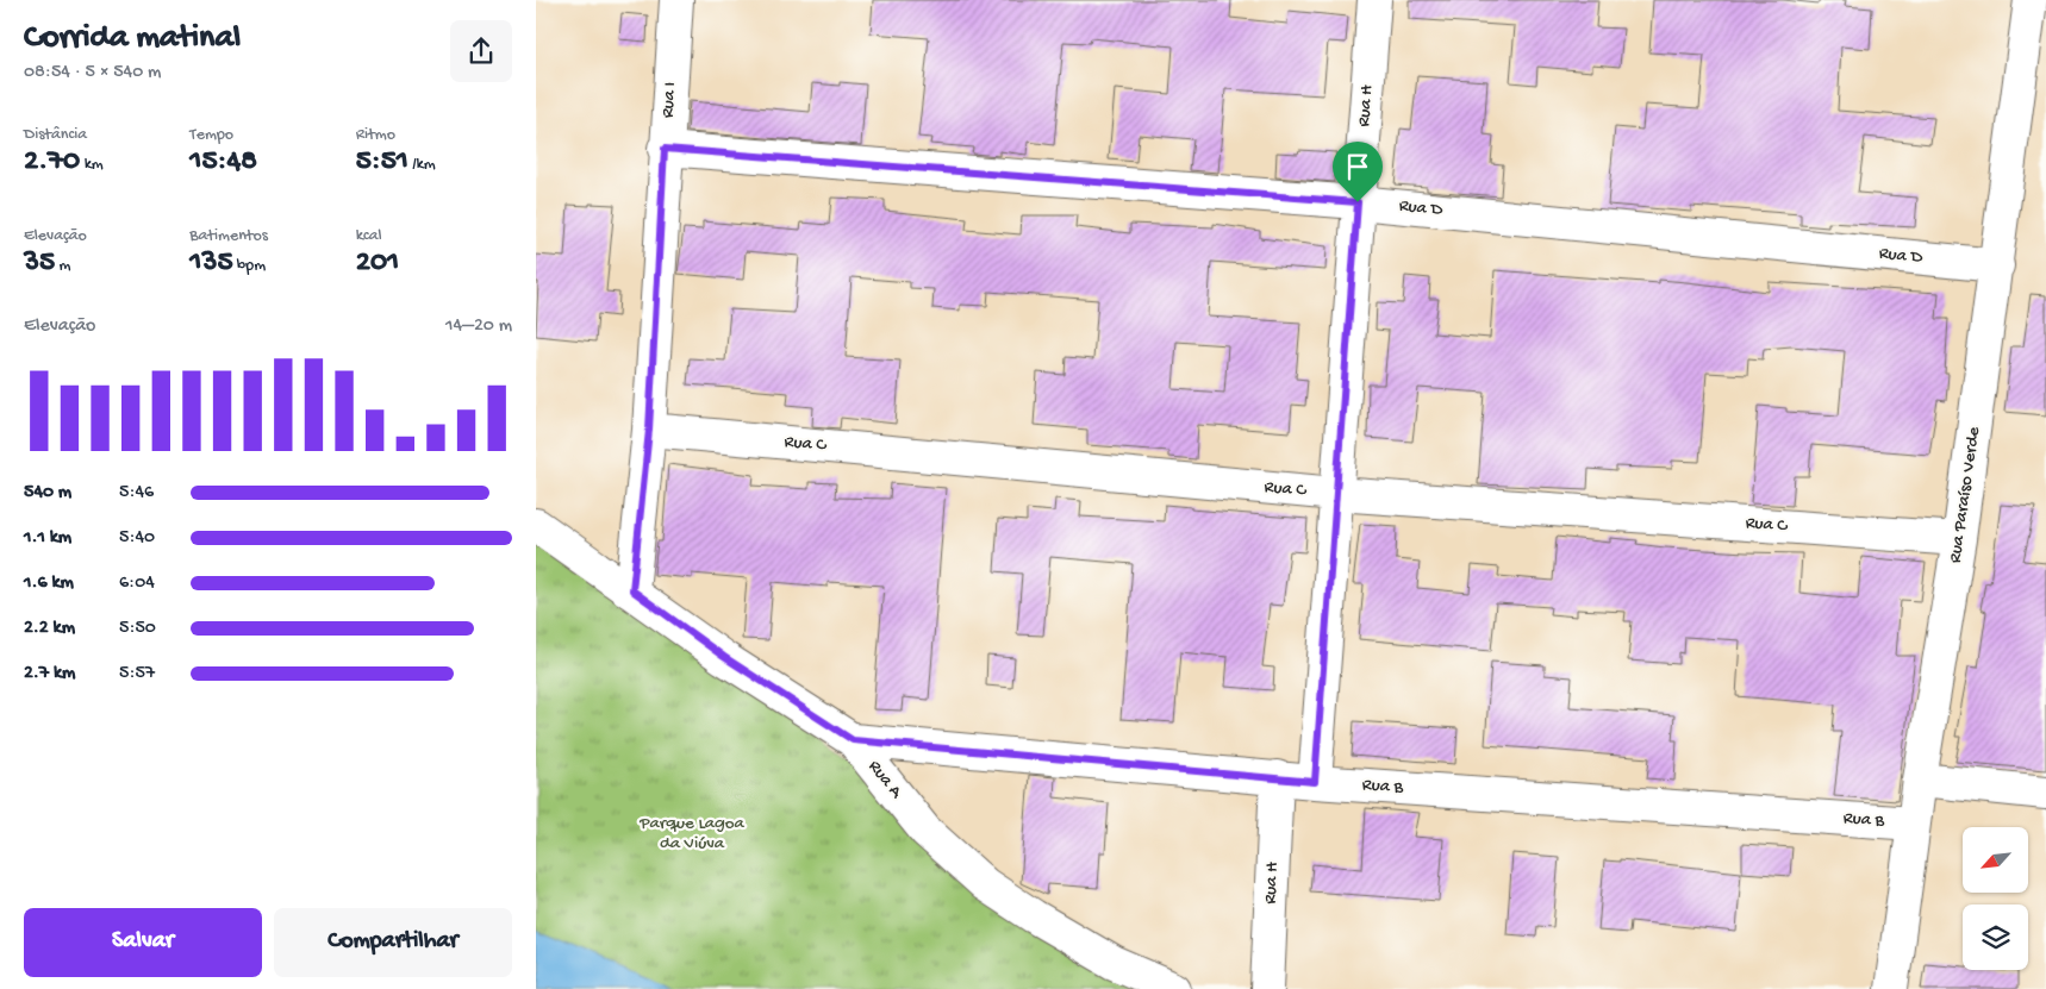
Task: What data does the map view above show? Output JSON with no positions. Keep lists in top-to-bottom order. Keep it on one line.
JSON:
{"streets":{"street":["Rua I","Rua H","Rua D","Rua C","Rua Paraíso Verde","Rua A","Rua B"]},"crossings":[["Rua I","Rua D"],["Rua I","Rua C"],["Rua I","Rua A"],["Rua H","Rua D"],["Rua H","Rua C"],["Rua H","Rua B"],["Rua D","Rua Paraíso Verde"],["Rua C","Rua Paraíso Verde"],["Rua Paraíso Verde","Rua B"],["Rua A","Rua B"]],"parks":["Parque Lagoa da Viúva"],"north":"bottom left","page":{"heading":["Corrida matinal","08:54 · 5 × 540 m"],"stats":[["Distância","2.70 km"],["Tempo","15:48"],["Ritmo","5:51 /km"],["Elevação","35 m"],["Batimentos","135 bpm"],["kcal","201"]],"chart":["Elevação","14–20 m"],"list":[{"name":"540 m","note":"5:46"},{"name":"1.1 km","note":"5:40"},{"name":"1.6 km","note":"6:04"},{"name":"2.2 km","note":"5:50"},{"name":"2.7 km","note":"5:57"}],"buttons":["Salvar","Compartilhar"]}}
